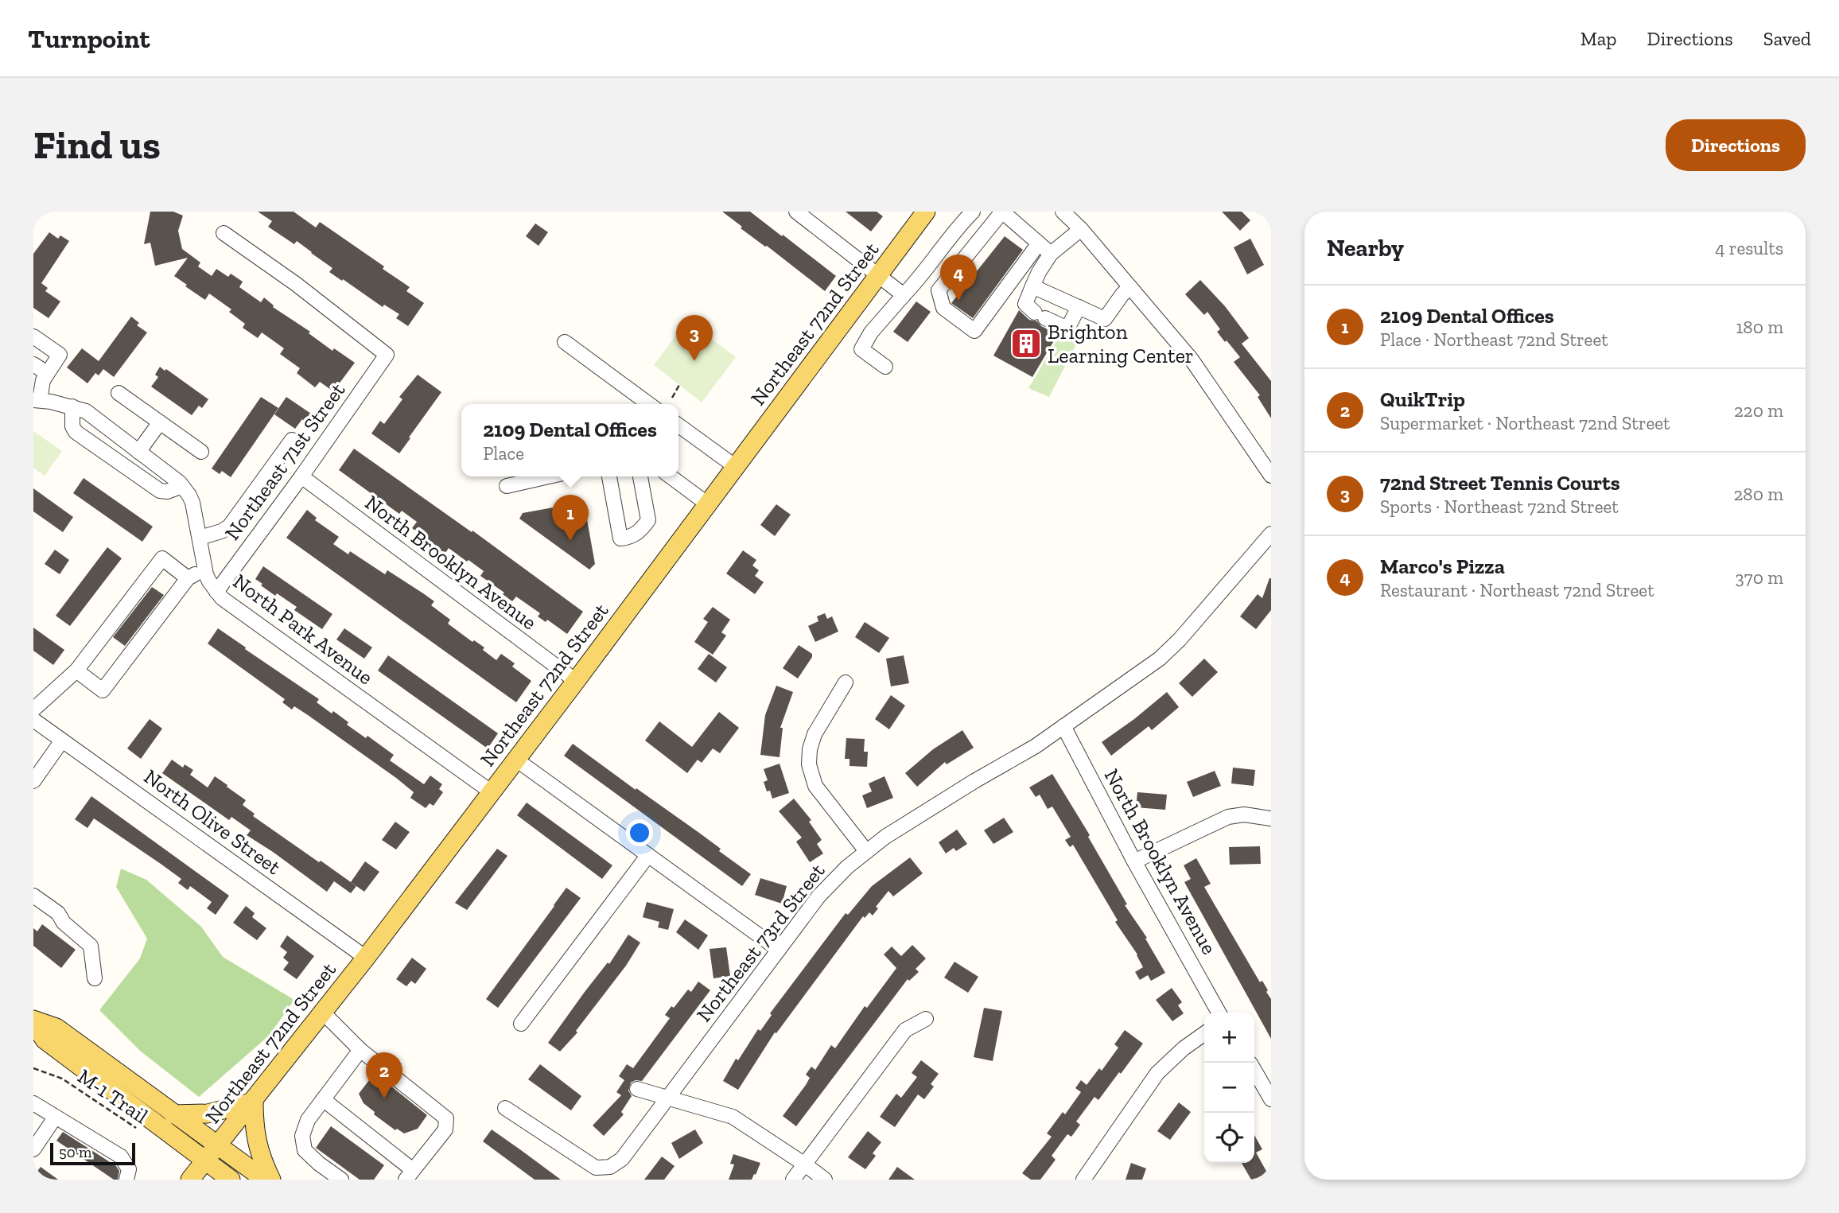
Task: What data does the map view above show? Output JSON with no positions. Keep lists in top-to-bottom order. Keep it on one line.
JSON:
{"streets":{"main road":["Northeast 72nd Street"],"street":["Northeast 71st Street","North Brooklyn Avenue","North Park Avenue","North Olive Street","Northeast 73rd Street"],"path":["M-1 Trail"]},"crossings":[["Northeast 72nd Street","North Brooklyn Avenue"],["Northeast 72nd Street","North Park Avenue"],["Northeast 72nd Street","North Olive Street"],["Northeast 71st Street","North Brooklyn Avenue"],["Northeast 71st Street","North Park Avenue"],["North Brooklyn Avenue","Northeast 73rd Street"]],"places":{"building":["Brighton Learning Center"]},"scale_bar":"50 m","page":{"header":"Turnpoint","nav":["Map","Directions","Saved"],"buttons":"Directions","title":"Find us","heading":["Nearby","4 results"],"pins":["4","3","1","2"],"list":[{"mark":"1","name":"2109 Dental Offices","note":"Place · Northeast 72nd Street","value":"180 m"},{"mark":"2","name":"QuikTrip","note":"Supermarket · Northeast 72nd Street","value":"220 m"},{"mark":"3","name":"72nd Street Tennis Courts","note":"Sports · Northeast 72nd Street","value":"280 m"},{"mark":"4","name":"Marco's Pizza","note":"Restaurant · Northeast 72nd Street","value":"370 m"}],"popup":["2109 Dental Offices","Place"],"map_buttons":["+","−"],"scale":"50 m"}}
